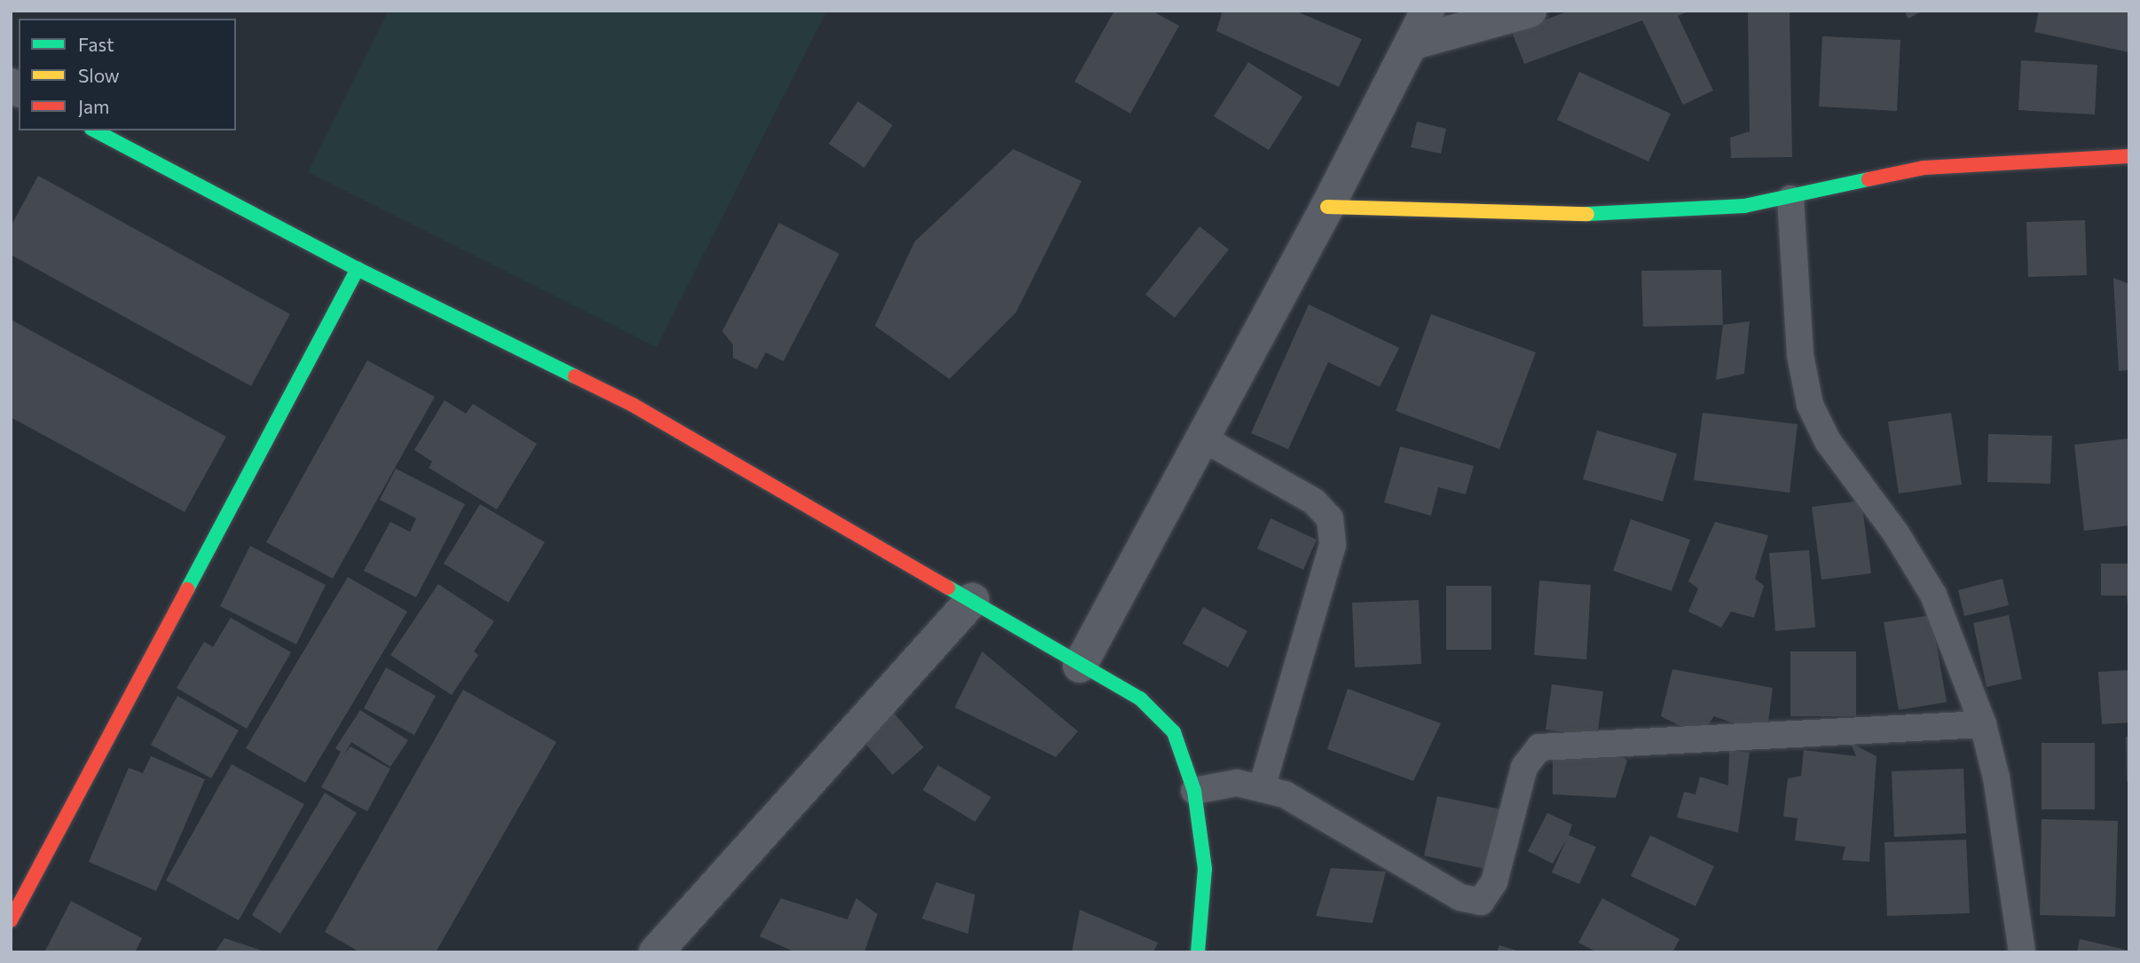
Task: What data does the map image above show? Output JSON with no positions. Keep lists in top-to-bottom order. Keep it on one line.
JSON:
{"legend":["Fast","Slow","Jam"]}
